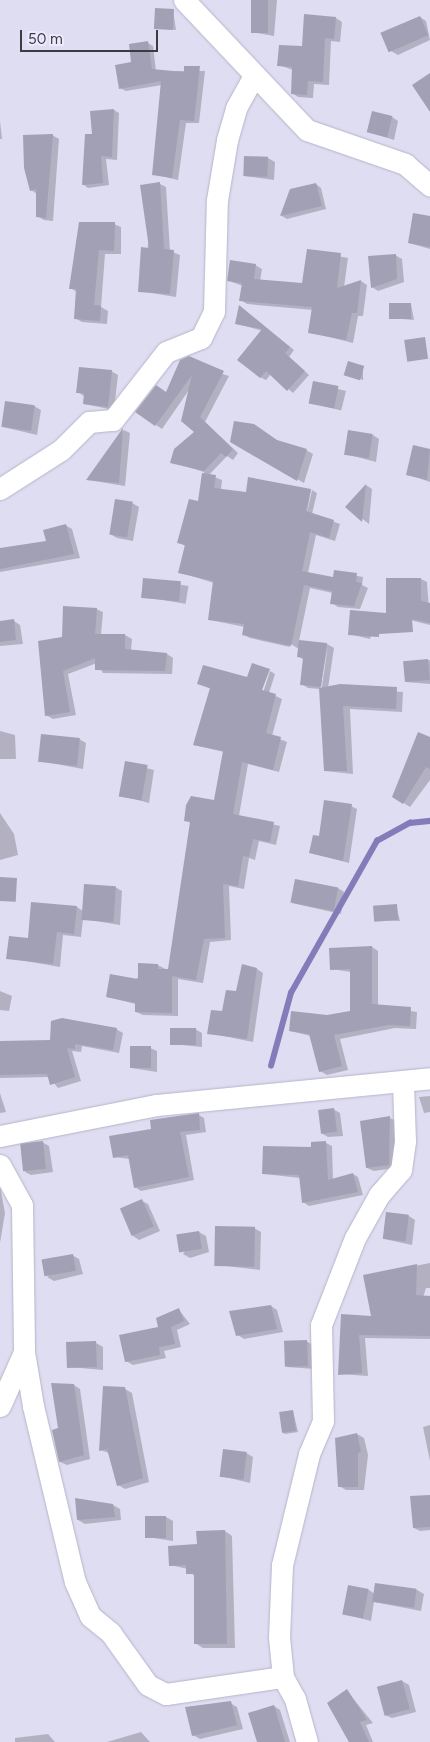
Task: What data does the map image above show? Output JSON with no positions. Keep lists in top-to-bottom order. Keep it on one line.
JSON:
{"scale_bar":"50 m"}
